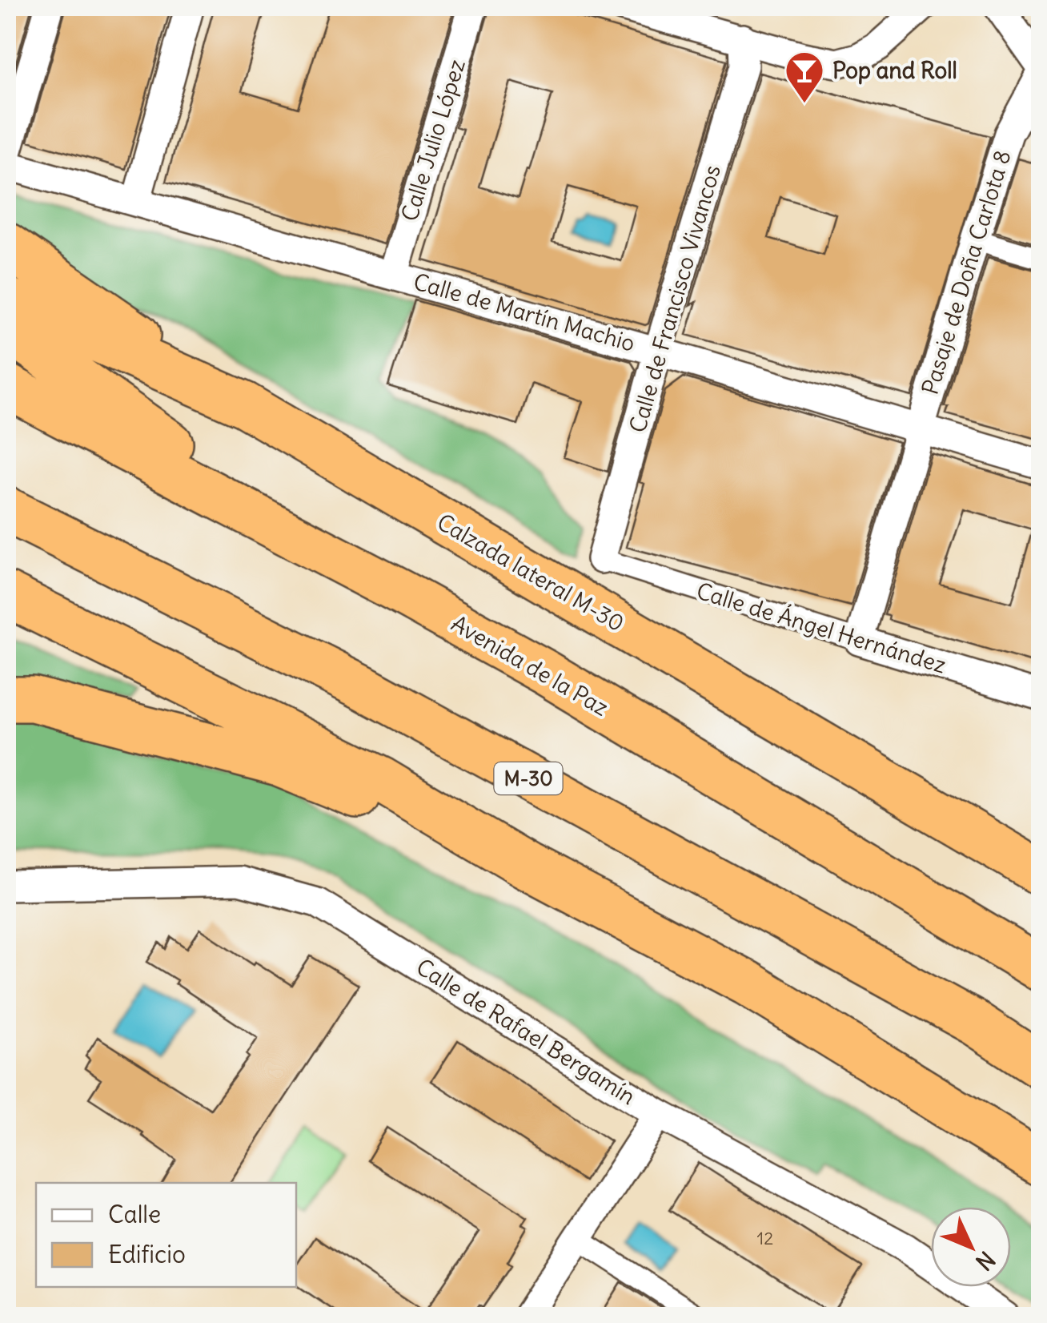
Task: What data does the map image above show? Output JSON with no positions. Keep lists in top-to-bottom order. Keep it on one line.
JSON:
{"streets":{"highway":["Calzada lateral M-30","Avenida de la Paz","M-30"],"street":["Calle Julio López","Pasaje de Doña Carlota 8","Calle de Francisco Vivancos","Calle de Martín Machio","Calle de Ángel Hernández","Calle de Rafael Bergamín"]},"crossings":[["Calle Julio López","Calle de Martín Machio"],["Pasaje de Doña Carlota 8","Calle de Martín Machio"],["Pasaje de Doña Carlota 8","Calle de Ángel Hernández"],["Calle de Francisco Vivancos","Calle de Martín Machio"],["Calle de Francisco Vivancos","Calle de Ángel Hernández"]],"places":{"bar":["Pop and Roll"]},"house_numbers":["12"],"legend":["Calle","Edificio"],"north":"bottom right"}
